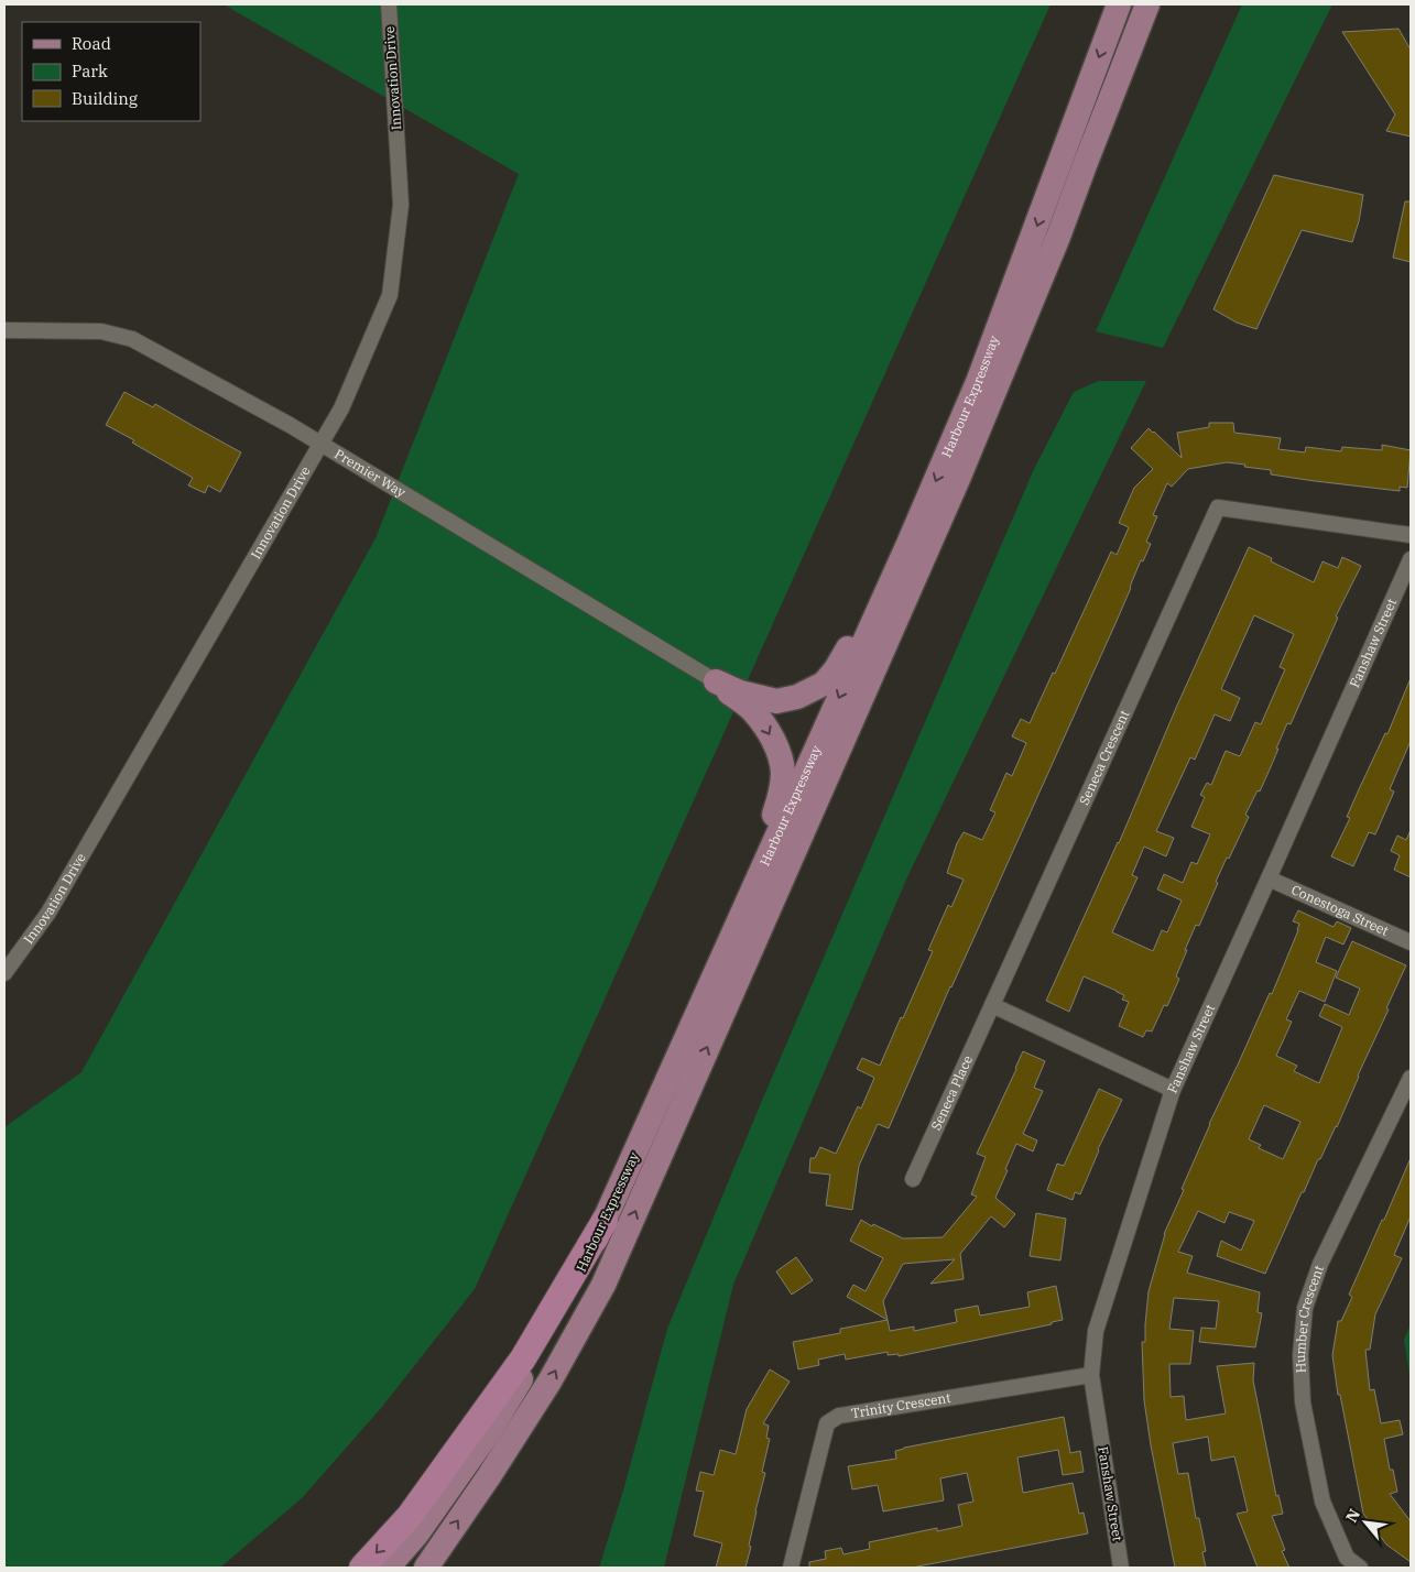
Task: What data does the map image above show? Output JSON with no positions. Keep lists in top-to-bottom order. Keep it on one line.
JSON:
{"streets":{"main road":["Harbour Expressway"],"street":["Innovation Drive","Premier Way","Fanshaw Street","Seneca Crescent","Conestoga Street","Seneca Place","Humber Crescent","Trinity Crescent"]},"crossings":[["Innovation Drive","Premier Way"],["Fanshaw Street","Conestoga Street"],["Fanshaw Street","Trinity Crescent"],["Seneca Crescent","Seneca Place"]],"legend":["Road","Park","Building"],"north":"top left"}
